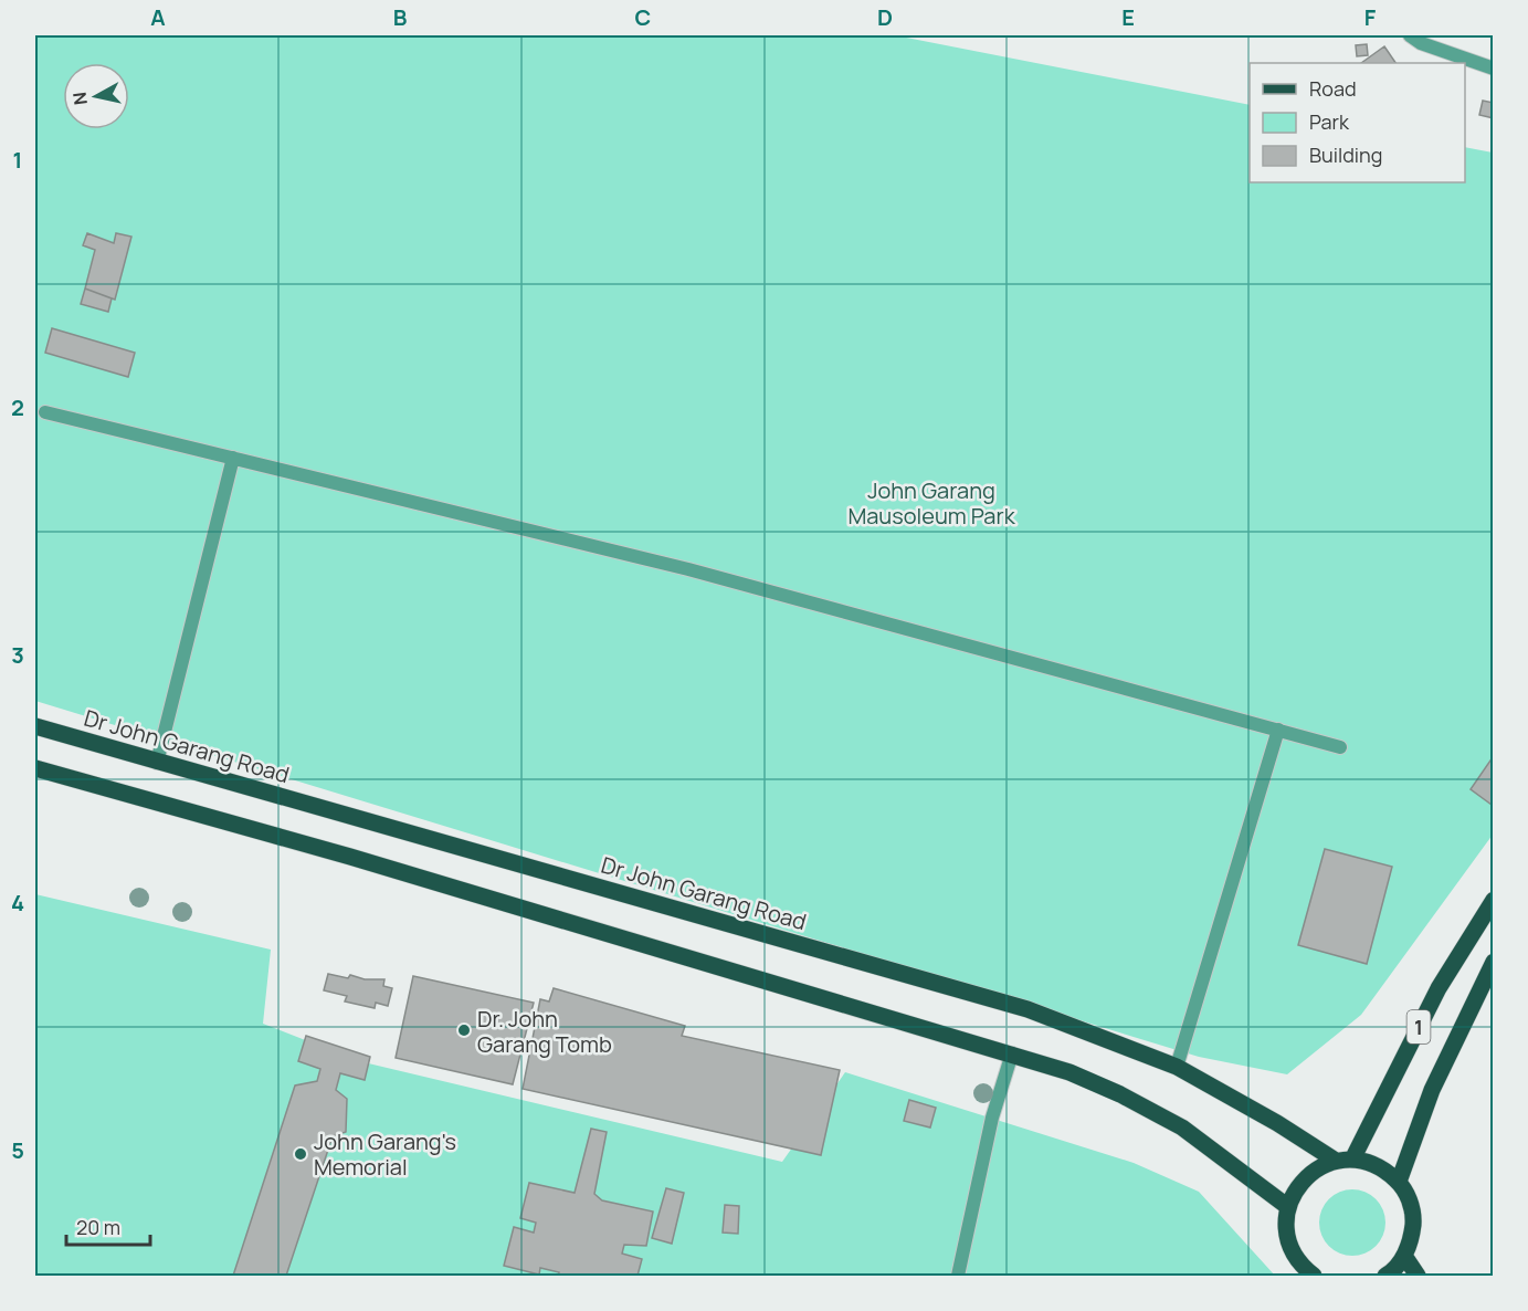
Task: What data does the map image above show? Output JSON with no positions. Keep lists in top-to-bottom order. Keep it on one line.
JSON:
{"streets":{"main road":["Dr John Garang Road","1"]},"crossings":[["Dr John Garang Road","1"]],"parks":["John Garang Mausoleum Park"],"places":["Dr. John Garang Tomb","John Garang's Memorial"],"legend":["Road","Park","Building"],"scale_bar":"20 m","north":"left","grid":{"columns":["A","B","C","D","E","F"],"rows":["1","2","3","4","5"]}}
